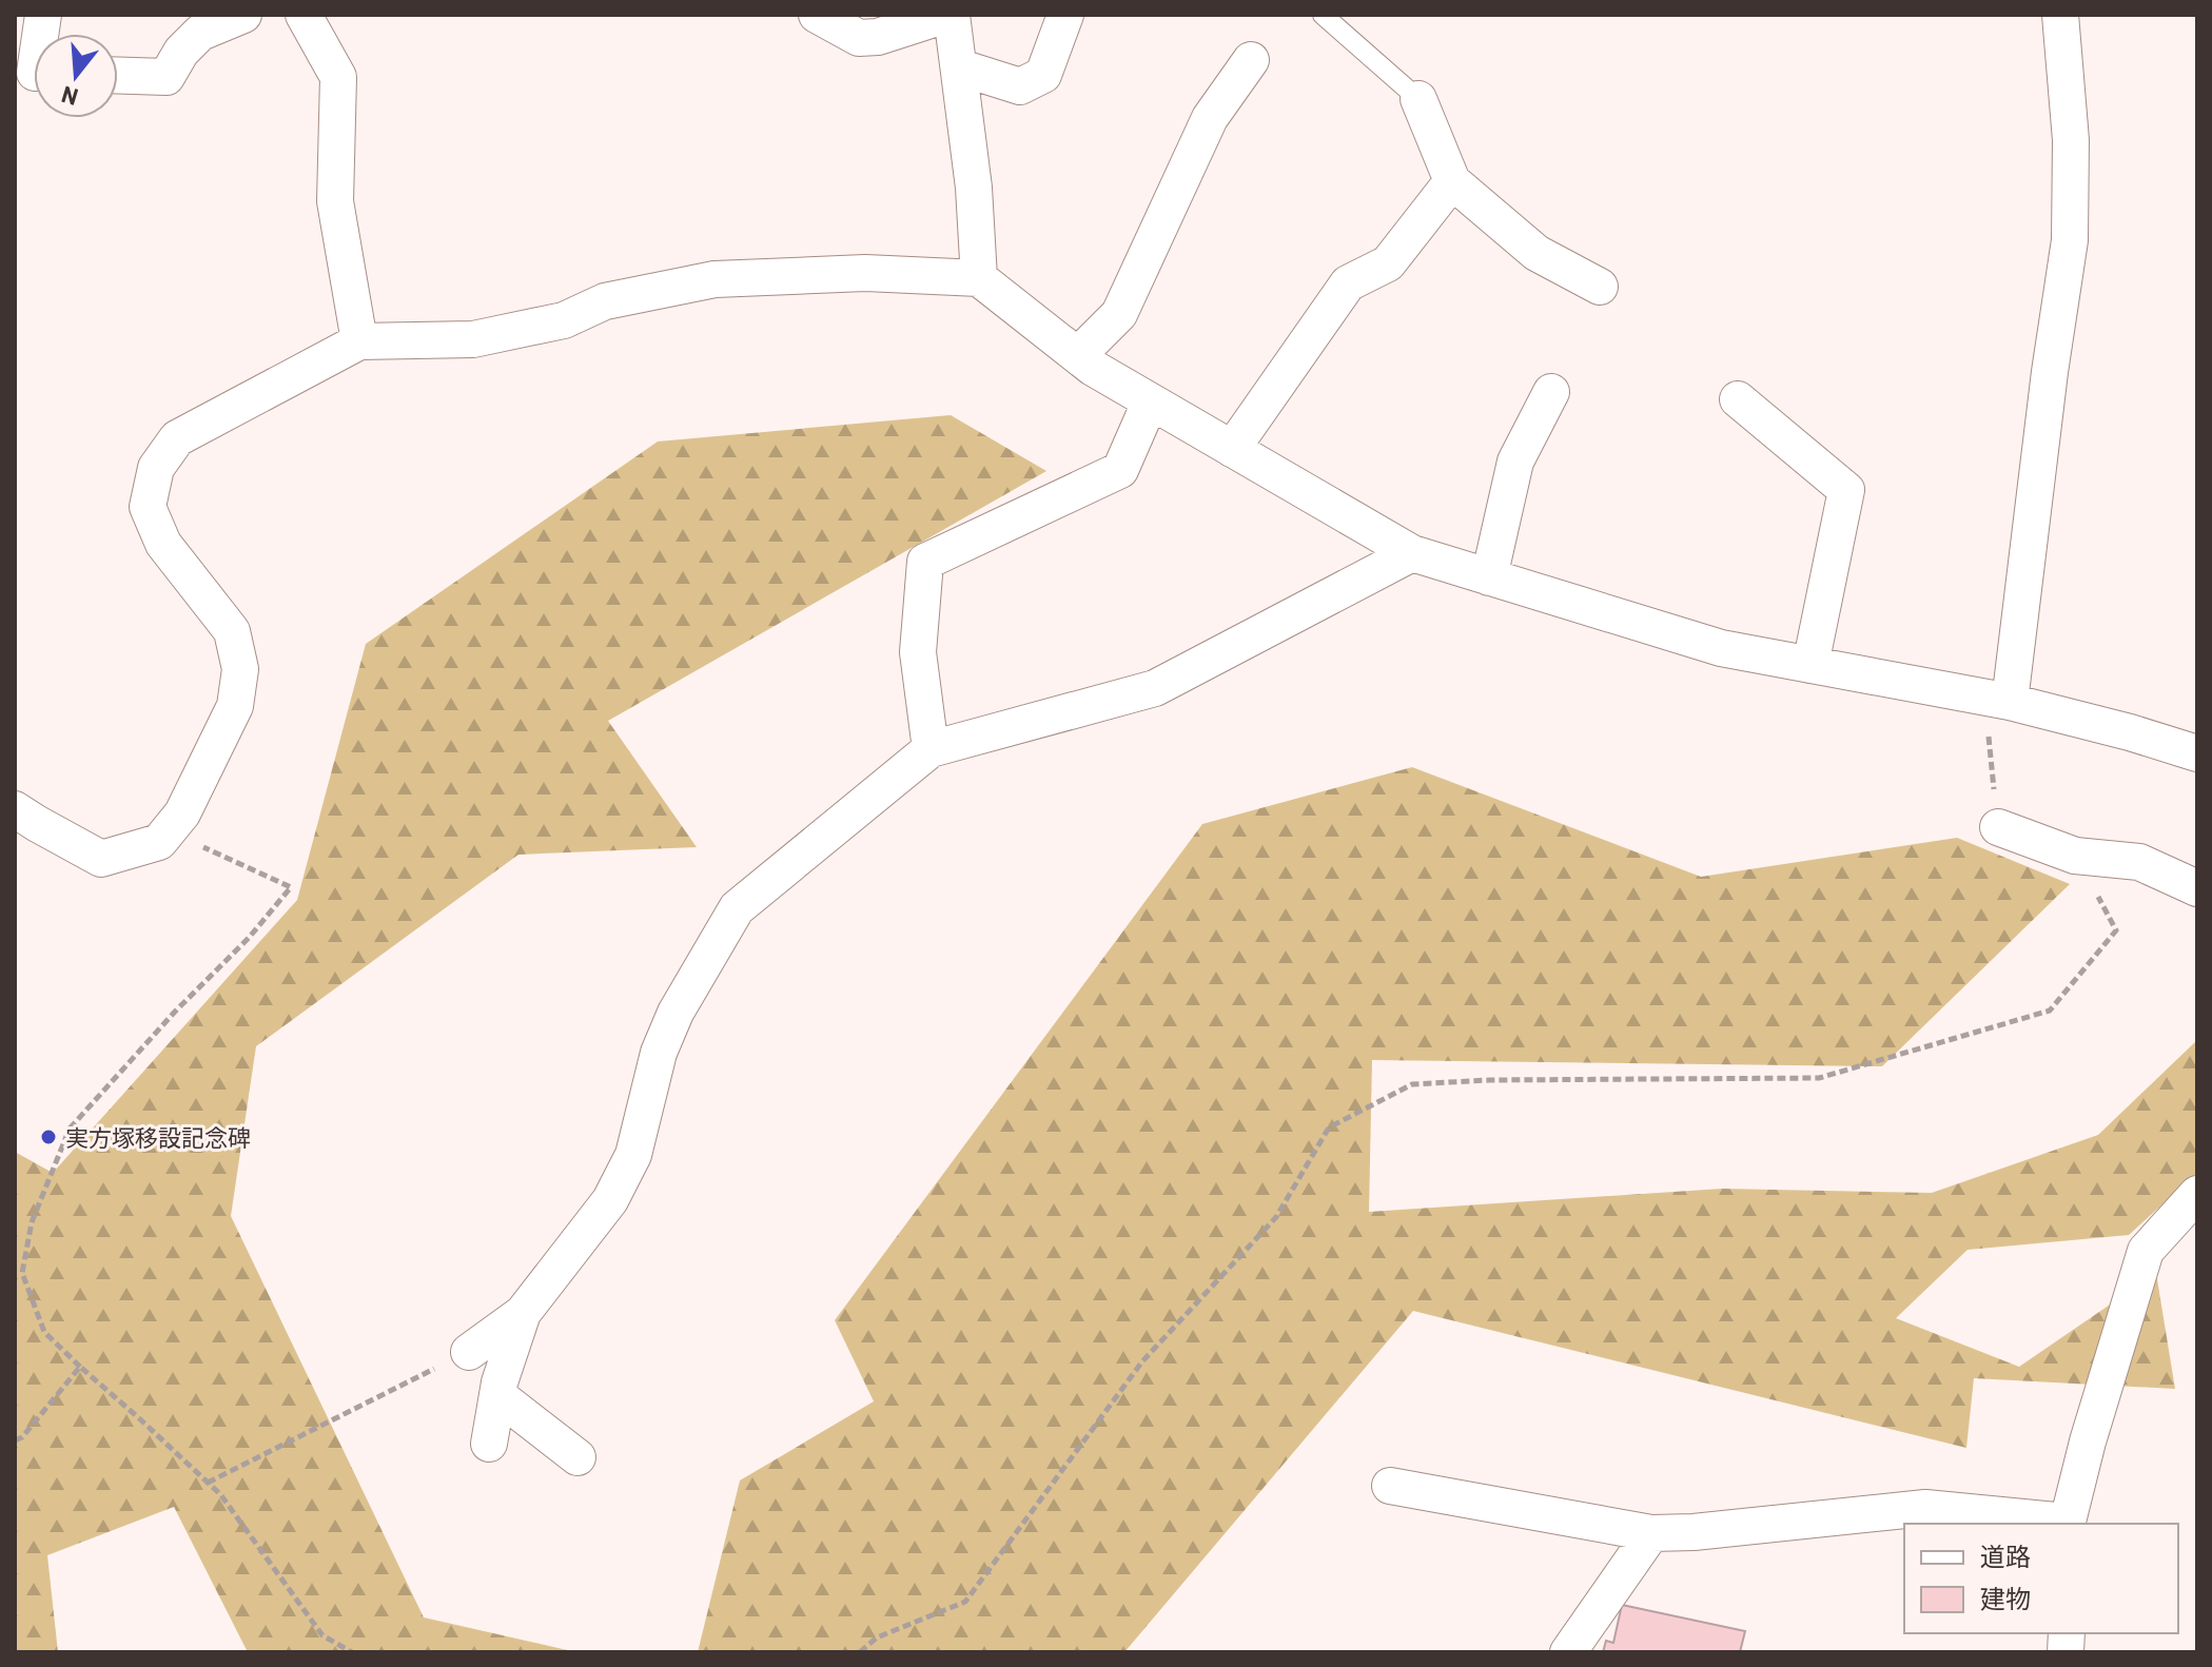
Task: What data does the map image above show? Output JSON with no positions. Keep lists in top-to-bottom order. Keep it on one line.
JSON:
{"places":["実方塚移設記念碑"],"legend":["道路","建物"],"north":"bottom"}
